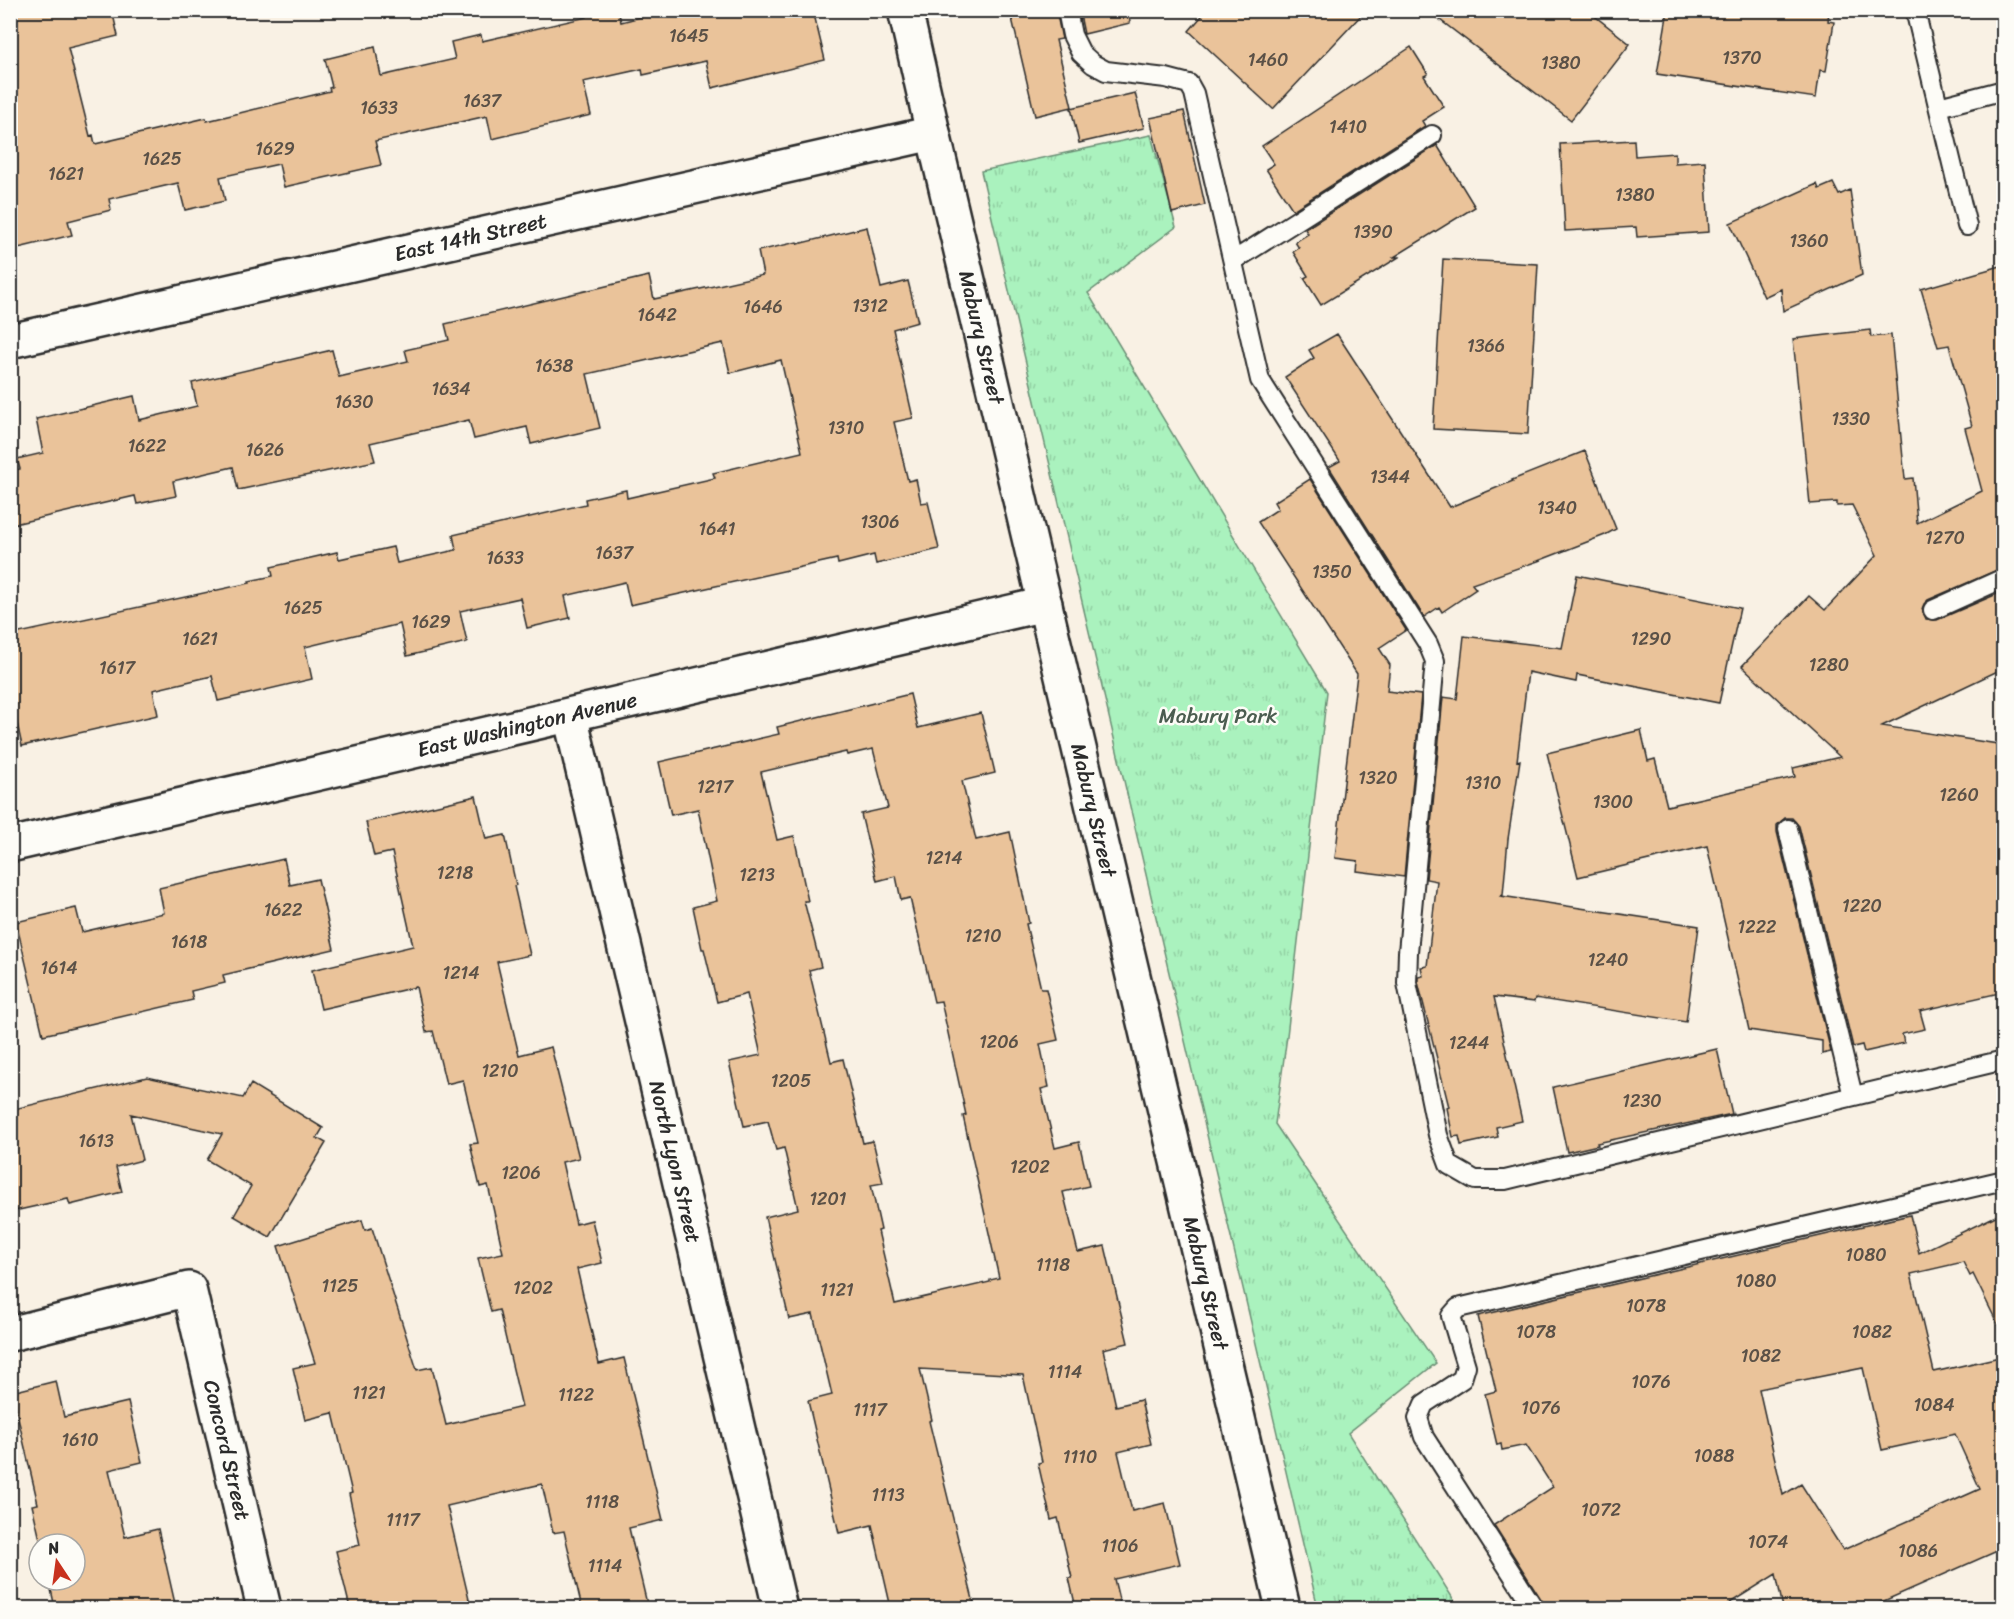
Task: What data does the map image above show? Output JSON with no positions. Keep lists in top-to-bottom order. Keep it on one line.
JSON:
{"streets":{"street":["East 14th Street","Mabury Street","East Washington Avenue","North Lyon Street","Concord Street"]},"crossings":[["East 14th Street","Mabury Street"],["Mabury Street","East Washington Avenue"],["East Washington Avenue","North Lyon Street"]],"parks":["Mabury Park"],"house_numbers":["1645","1370","1460","1380","1637","1633","1410","1629","1625","1621","1380","1390","1360","1312","1646","1642","1366","1638","1634","1630","1330","1310","1622","1626","1344","1340","1306","1641","1270","1637","1633","1350","1625","1629","1621","1290","1280","1617","1320","1310","1217","1260","1300","1214","1218","1213","1220","1622","1222","1210","1618","1240","1614","1214","1206","1244","1210","1205","1230","1613","1202","1206","1201","1080","1118","1080","1125","1202","1121","1078","1078","1082","1082","1114","1076","1121","1122","1084","1076","1117","1610","1088","1110","1113","1118","1072","1117","1074","1106","1086","1114"],"north":"top"}
